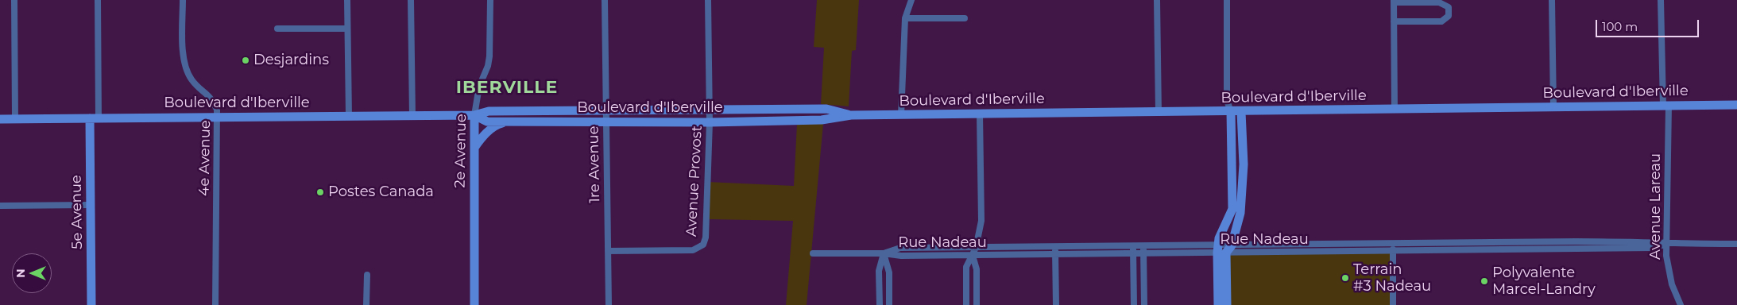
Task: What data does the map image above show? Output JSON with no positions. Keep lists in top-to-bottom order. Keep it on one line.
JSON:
{"streets":{"street":["Boulevard d'Iberville","2e Avenue","4e Avenue","1re Avenue","Avenue Provost","Avenue Lareau","5e Avenue","Rue Nadeau"]},"crossings":[["Boulevard d'Iberville","2e Avenue"],["Boulevard d'Iberville","4e Avenue"],["Boulevard d'Iberville","1re Avenue"],["Boulevard d'Iberville","Avenue Provost"],["Boulevard d'Iberville","Avenue Lareau"],["Boulevard d'Iberville","5e Avenue"],["1re Avenue","Avenue Provost"],["Avenue Lareau","Rue Nadeau"]],"districts":["IBERVILLE"],"places":["Desjardins","Postes Canada","Terrain #3 Nadeau","Polyvalente Marcel-Landry"],"scale_bar":"100 m","north":"left"}
